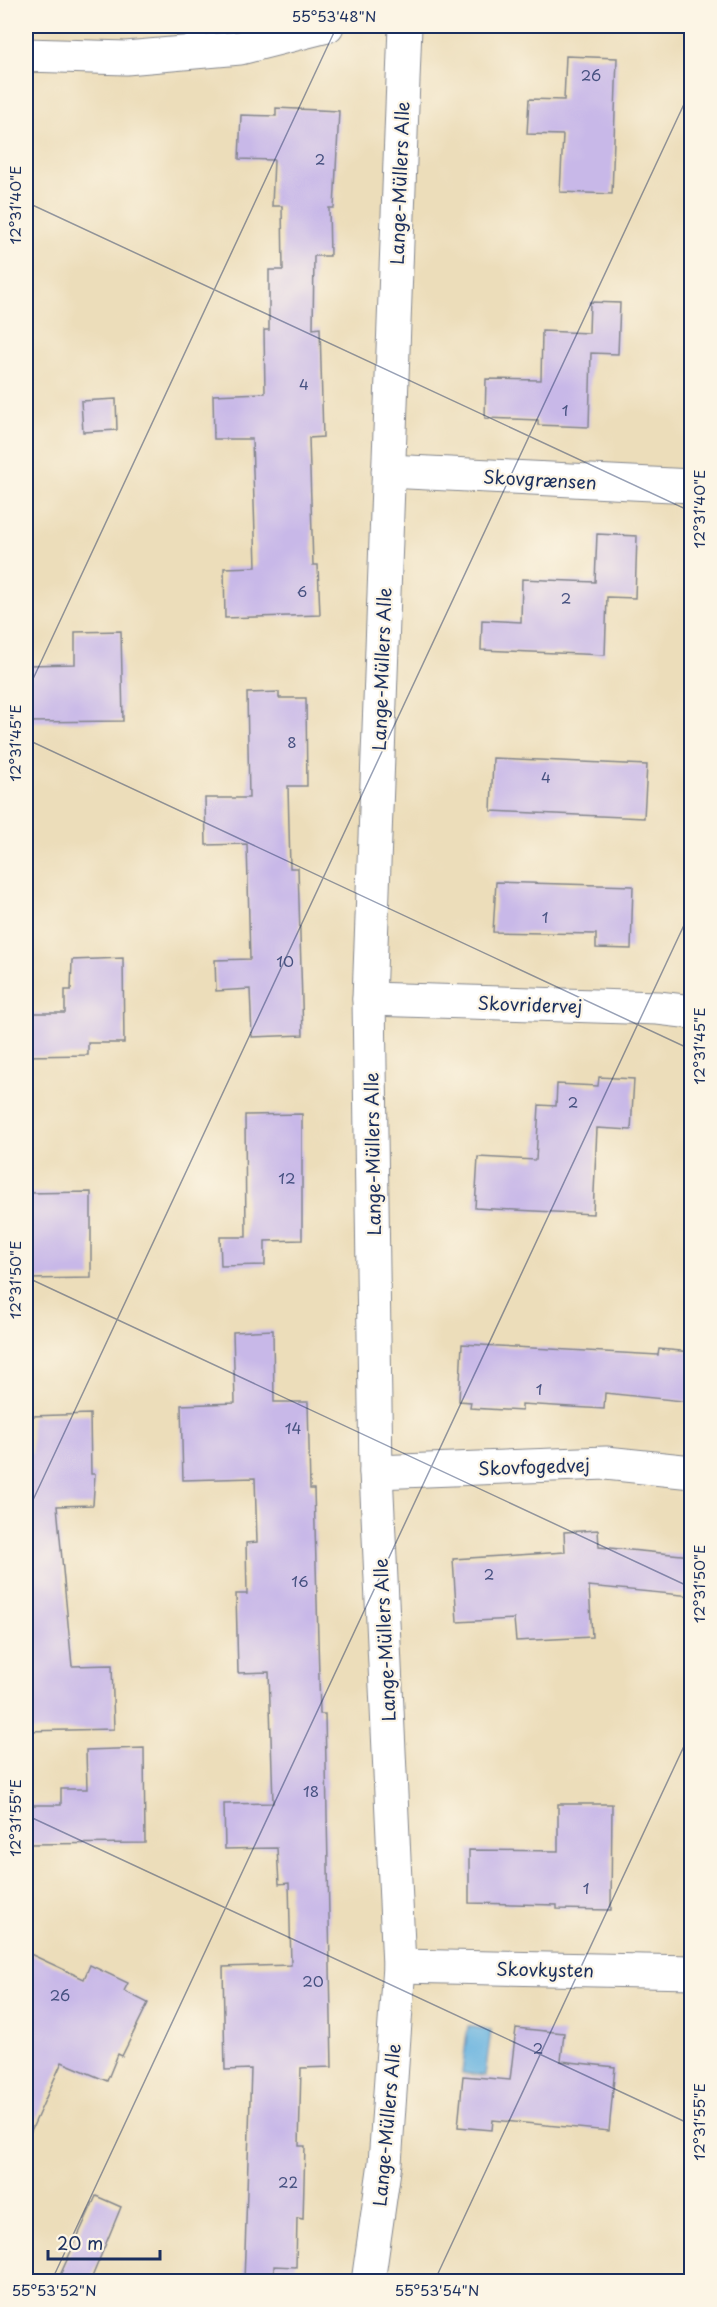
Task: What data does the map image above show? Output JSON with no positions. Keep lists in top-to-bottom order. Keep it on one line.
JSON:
{"streets":{"street":["Lange-Müllers Alle","Skovgrænsen","Skovridervej","Skovfogedvej","Skovkysten"]},"crossings":[["Lange-Müllers Alle","Skovgrænsen"],["Lange-Müllers Alle","Skovridervej"],["Lange-Müllers Alle","Skovfogedvej"],["Lange-Müllers Alle","Skovkysten"]],"house_numbers":["26","2","4","1","6","2","8","4","1","10","2","12","1","14","2","16","18","1","20","26","2","22"],"scale_bar":"20 m","coordinates":["55°53'48\"N","12°31'40\"E","12°31'45\"E","12°31'50\"E","12°31'55\"E","55°53'52\"N","55°53'54\"N"]}
